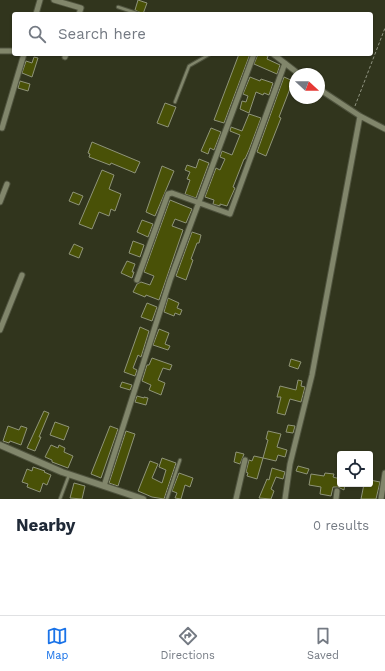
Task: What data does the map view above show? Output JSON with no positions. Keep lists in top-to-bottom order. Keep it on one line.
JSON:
{"north":"right","page":{"search":"Search here","heading":["Nearby","0 results"],"nav":["Map","Directions","Saved"]}}
